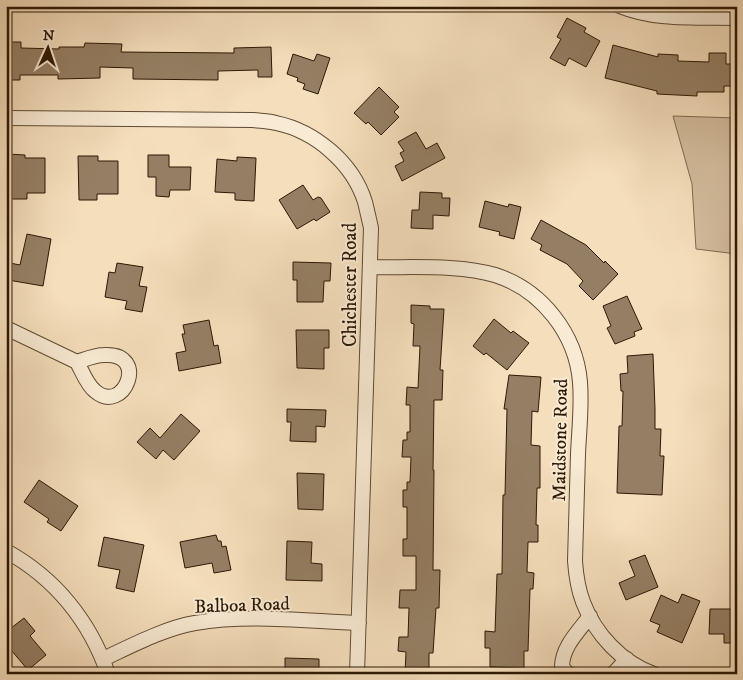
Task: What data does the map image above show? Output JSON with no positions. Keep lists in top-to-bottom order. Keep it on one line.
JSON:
{"streets":{"street":["Chichester Road","Maidstone Road","Balboa Road"]},"crossings":[["Chichester Road","Maidstone Road"],["Chichester Road","Balboa Road"]],"north":"top"}
